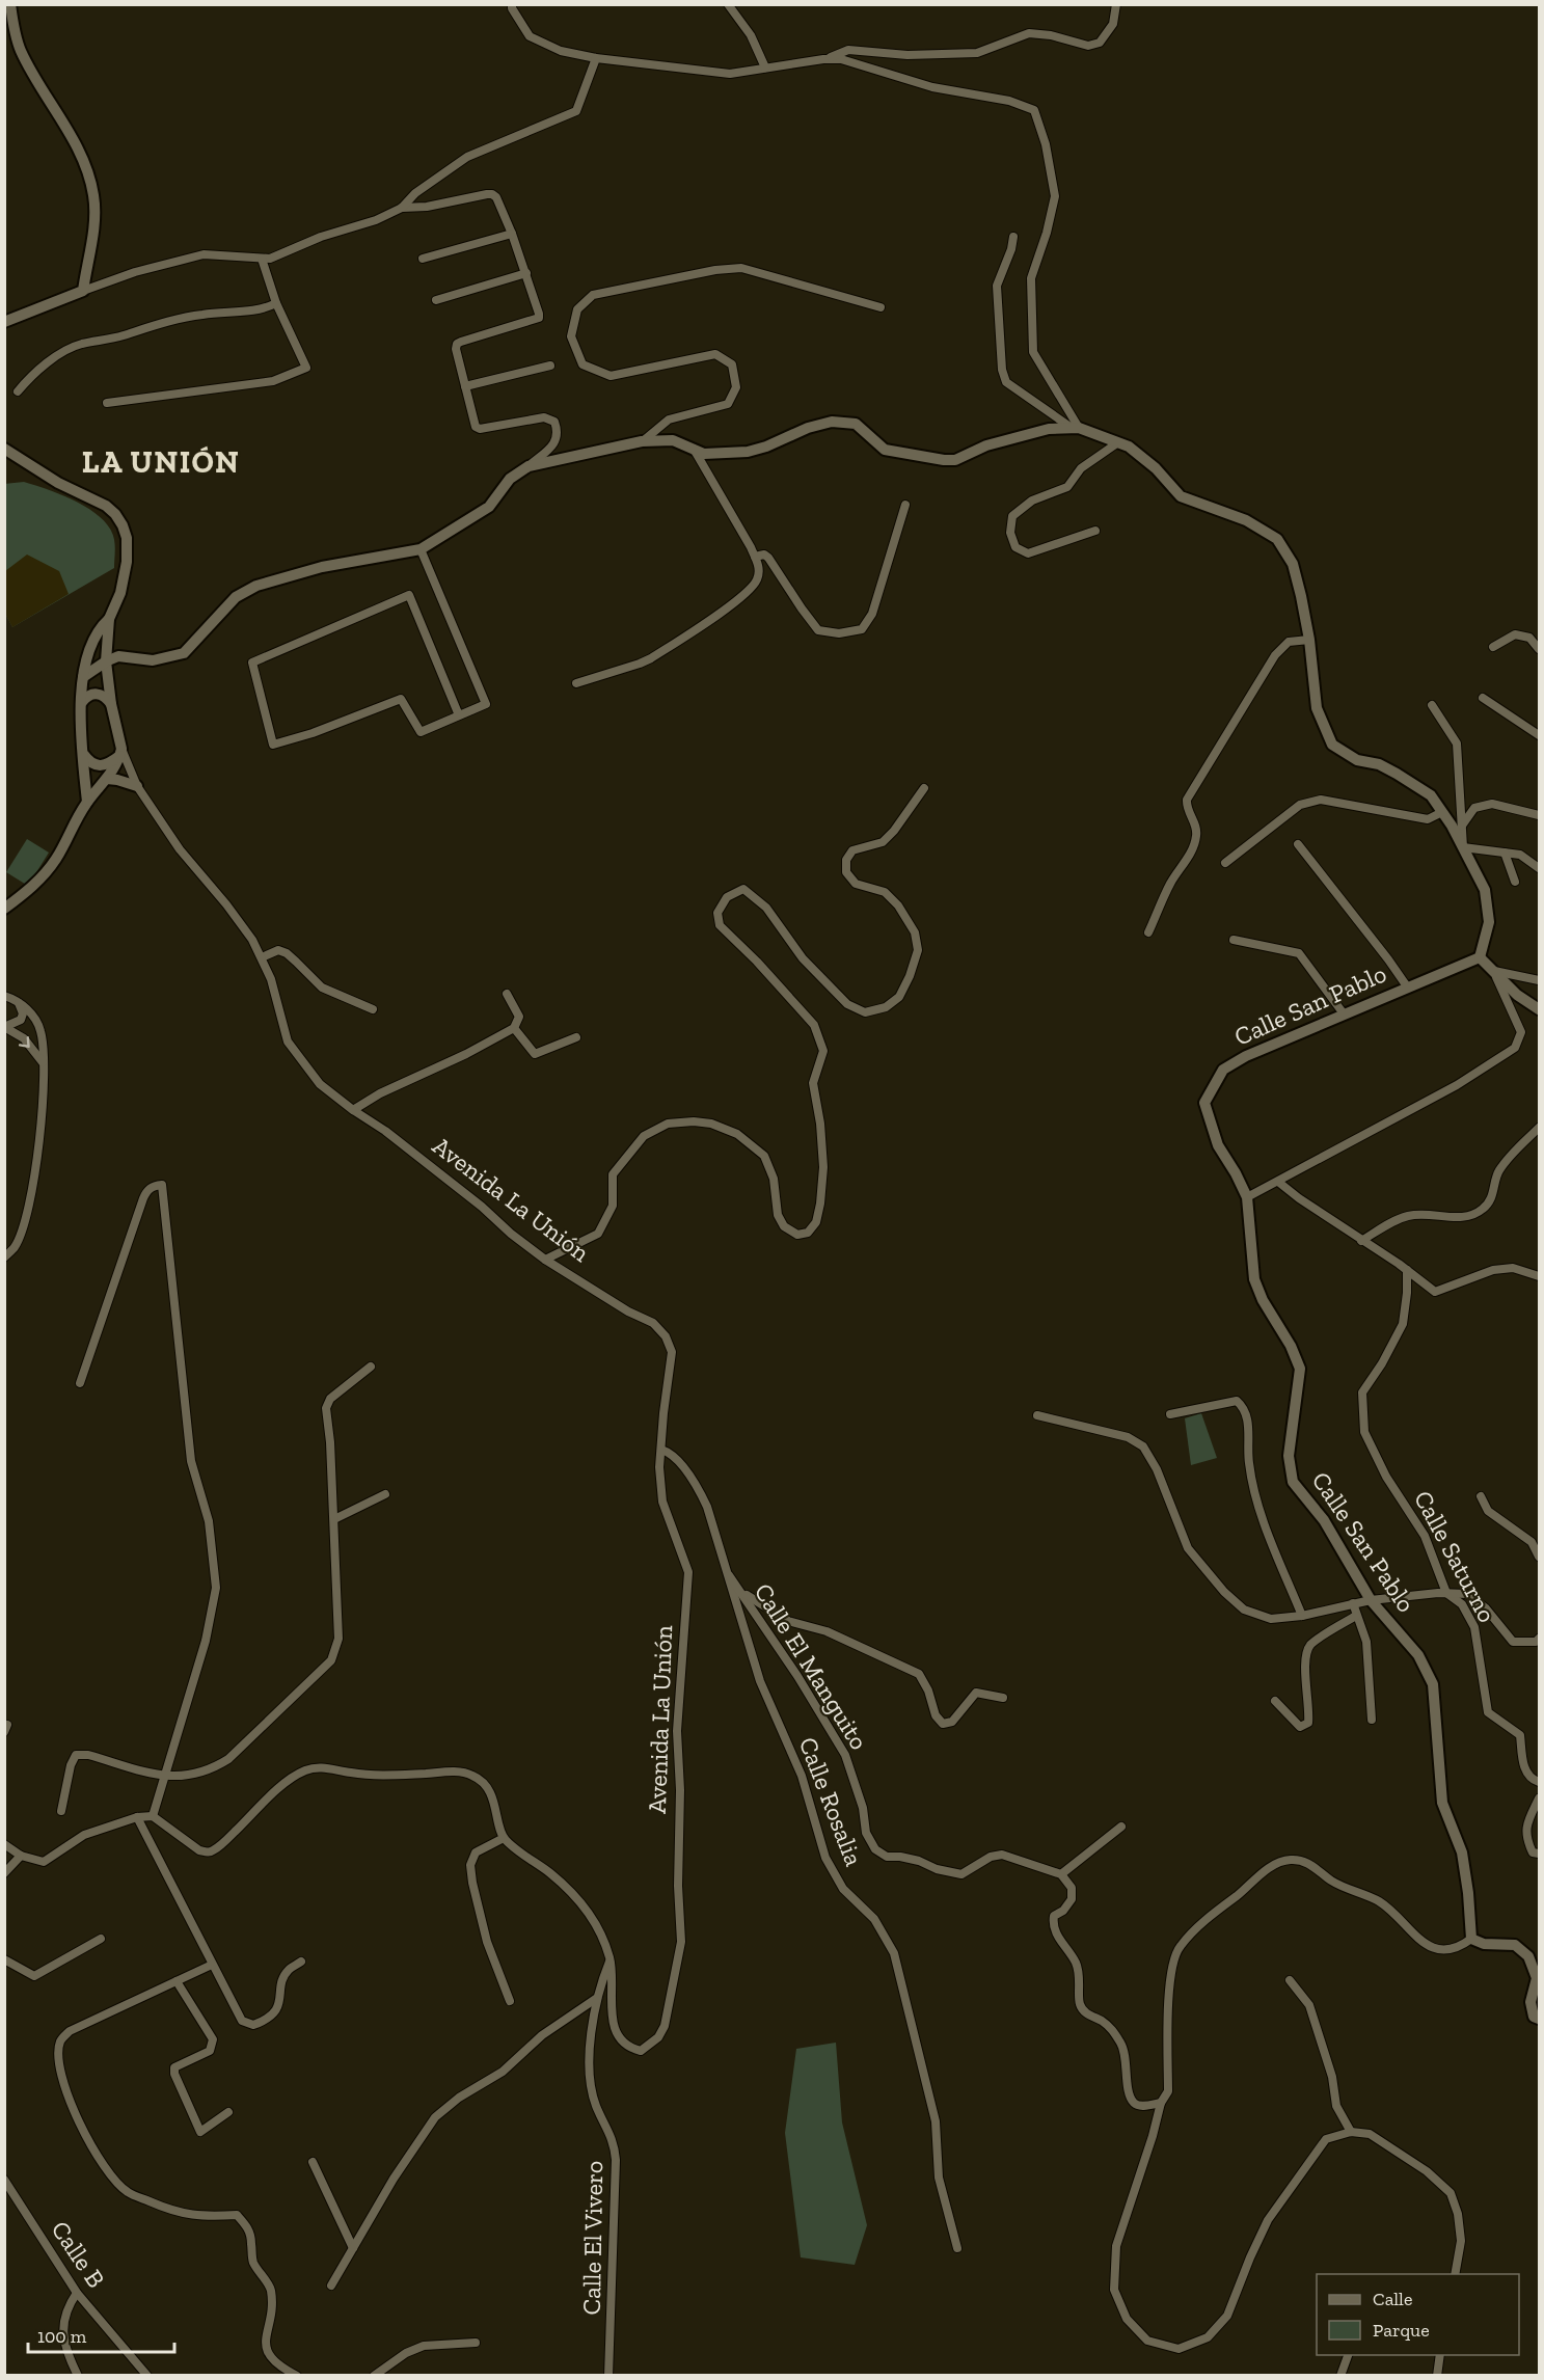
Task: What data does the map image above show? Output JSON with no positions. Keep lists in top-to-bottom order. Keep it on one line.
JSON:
{"streets":{"street":["Calle San Pablo","Avenida La Unión","Calle Saturno","Calle El Manguito","Calle Rosalia","Calle El Vivero","Calle B"]},"crossings":[["Avenida La Unión","Calle Rosalia"],["Avenida La Unión","Calle El Vivero"],["Calle El Manguito","Calle Rosalia"]],"districts":["LA UNIÓN"],"legend":["Calle","Parque"],"scale_bar":"100 m"}
